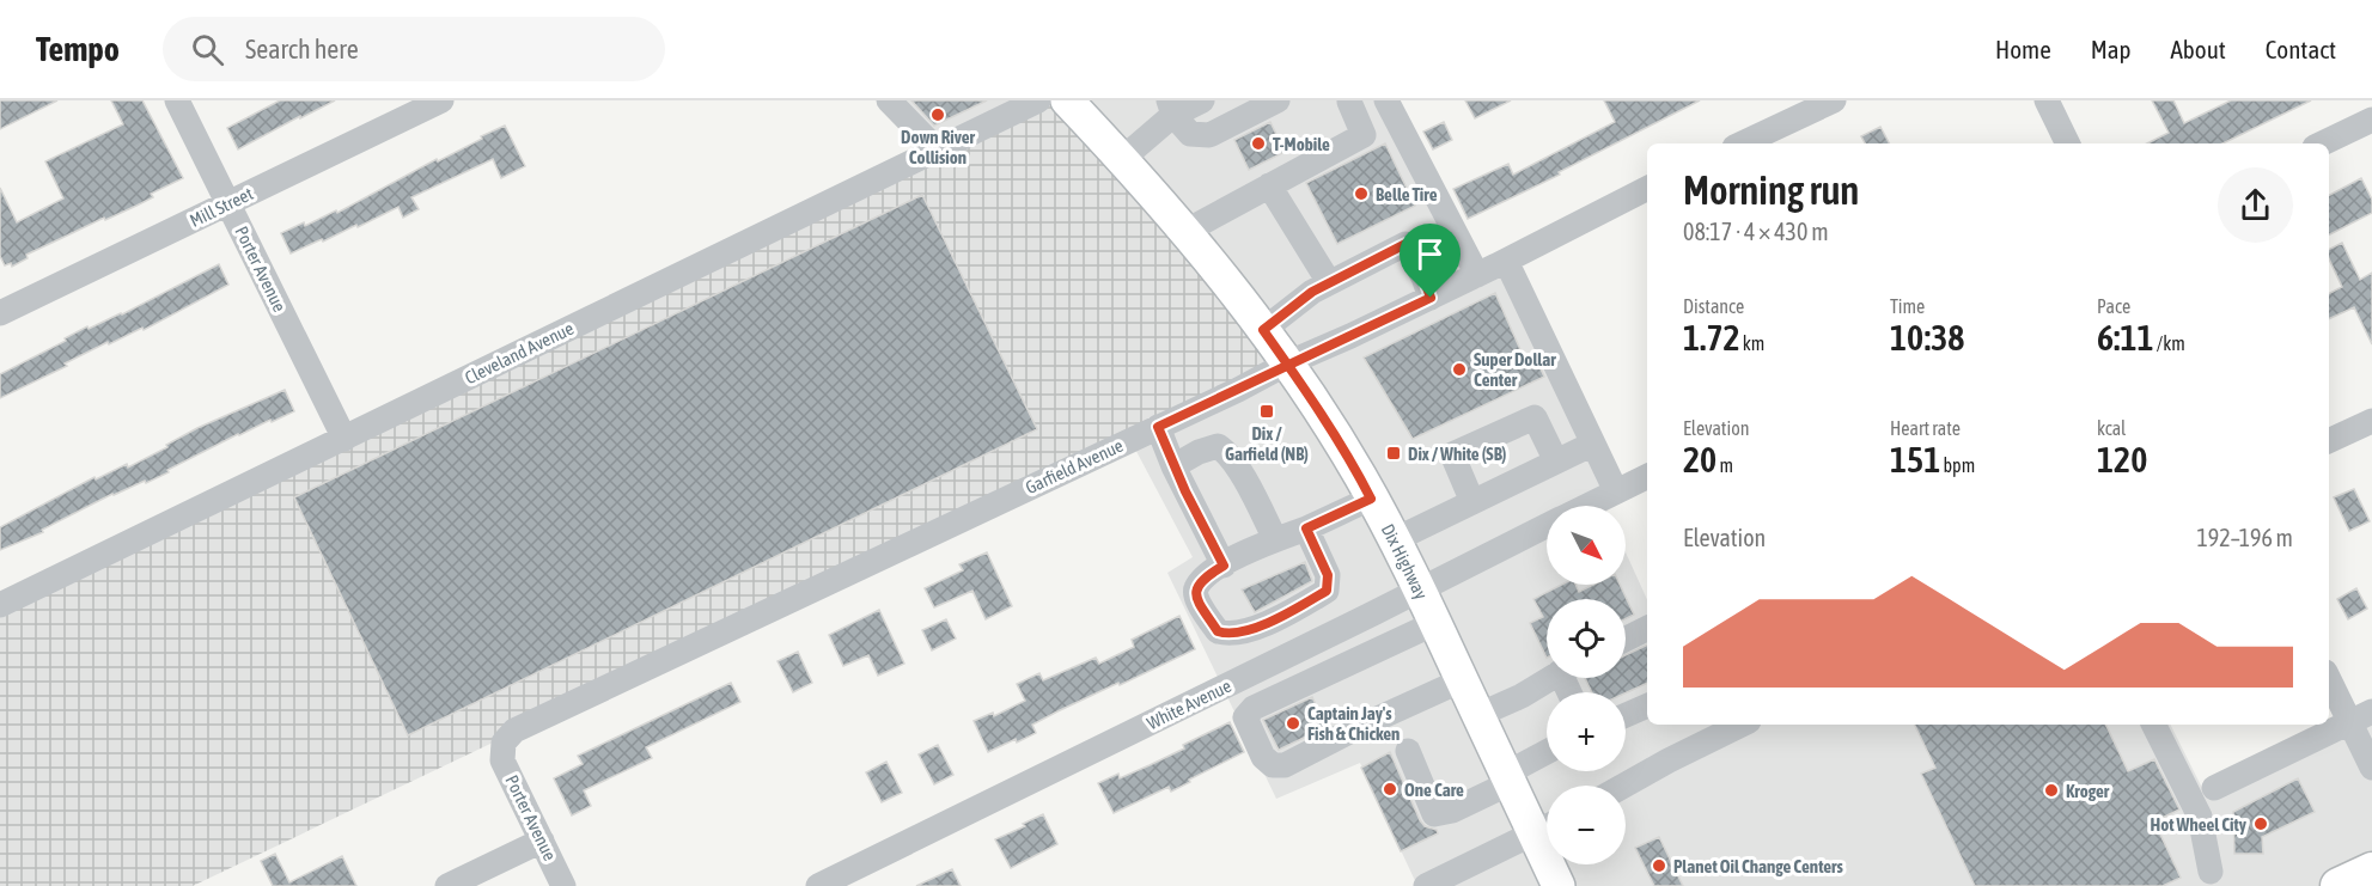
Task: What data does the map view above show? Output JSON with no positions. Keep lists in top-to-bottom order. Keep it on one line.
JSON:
{"streets":{"main road":["Dix Highway"],"street":["Mill Street","Porter Avenue","Cleveland Avenue","Garfield Avenue","White Avenue"]},"crossings":[["Mill Street","Porter Avenue"],["Porter Avenue","Cleveland Avenue"],["Porter Avenue","Garfield Avenue"],["Garfield Avenue","Dix Highway"],["Dix Highway","White Avenue"]],"places":{"other":["Down River Collision","T-Mobile","Belle Tire","Super Dollar Center","Captain Jay's Fish & Chicken","One Care","Kroger","Hot Wheel City","Planet Oil Change Centers"],"transit":["Dix / Garfield (NB)","Dix / White (SB)"]},"north":"bottom right","page":{"header":"Tempo","search":"Search here","nav":["Home","Map","About","Contact"],"heading":["Morning run","08:17 · 4 × 430 m"],"stats":[["Distance","1.72 km"],["Time","10:38"],["Pace","6:11 /km"],["Elevation","20 m"],["Heart rate","151 bpm"],["kcal","120"]],"map_buttons":["+","−"],"chart":["Elevation","192–196 m"]}}
